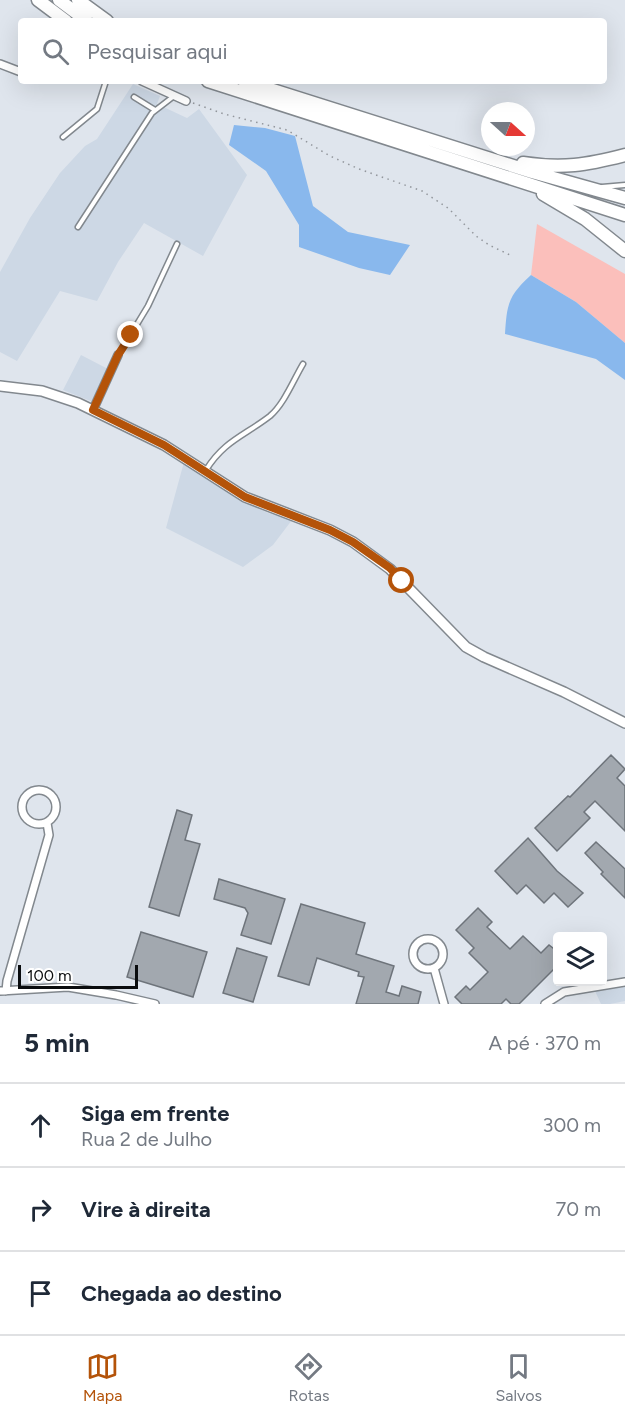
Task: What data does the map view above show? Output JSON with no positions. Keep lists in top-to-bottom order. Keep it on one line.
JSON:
{"scale_bar":"100 m","north":"right","page":{"search":"Pesquisar aqui","scale":"100 m","heading":["5 min","A pé · 370 m"],"list":[["Siga em frente","Rua 2 de Julho","300 m"],["Vire à direita","70 m"],"Chegada ao destino"],"nav":["Mapa","Rotas","Salvos"]}}
